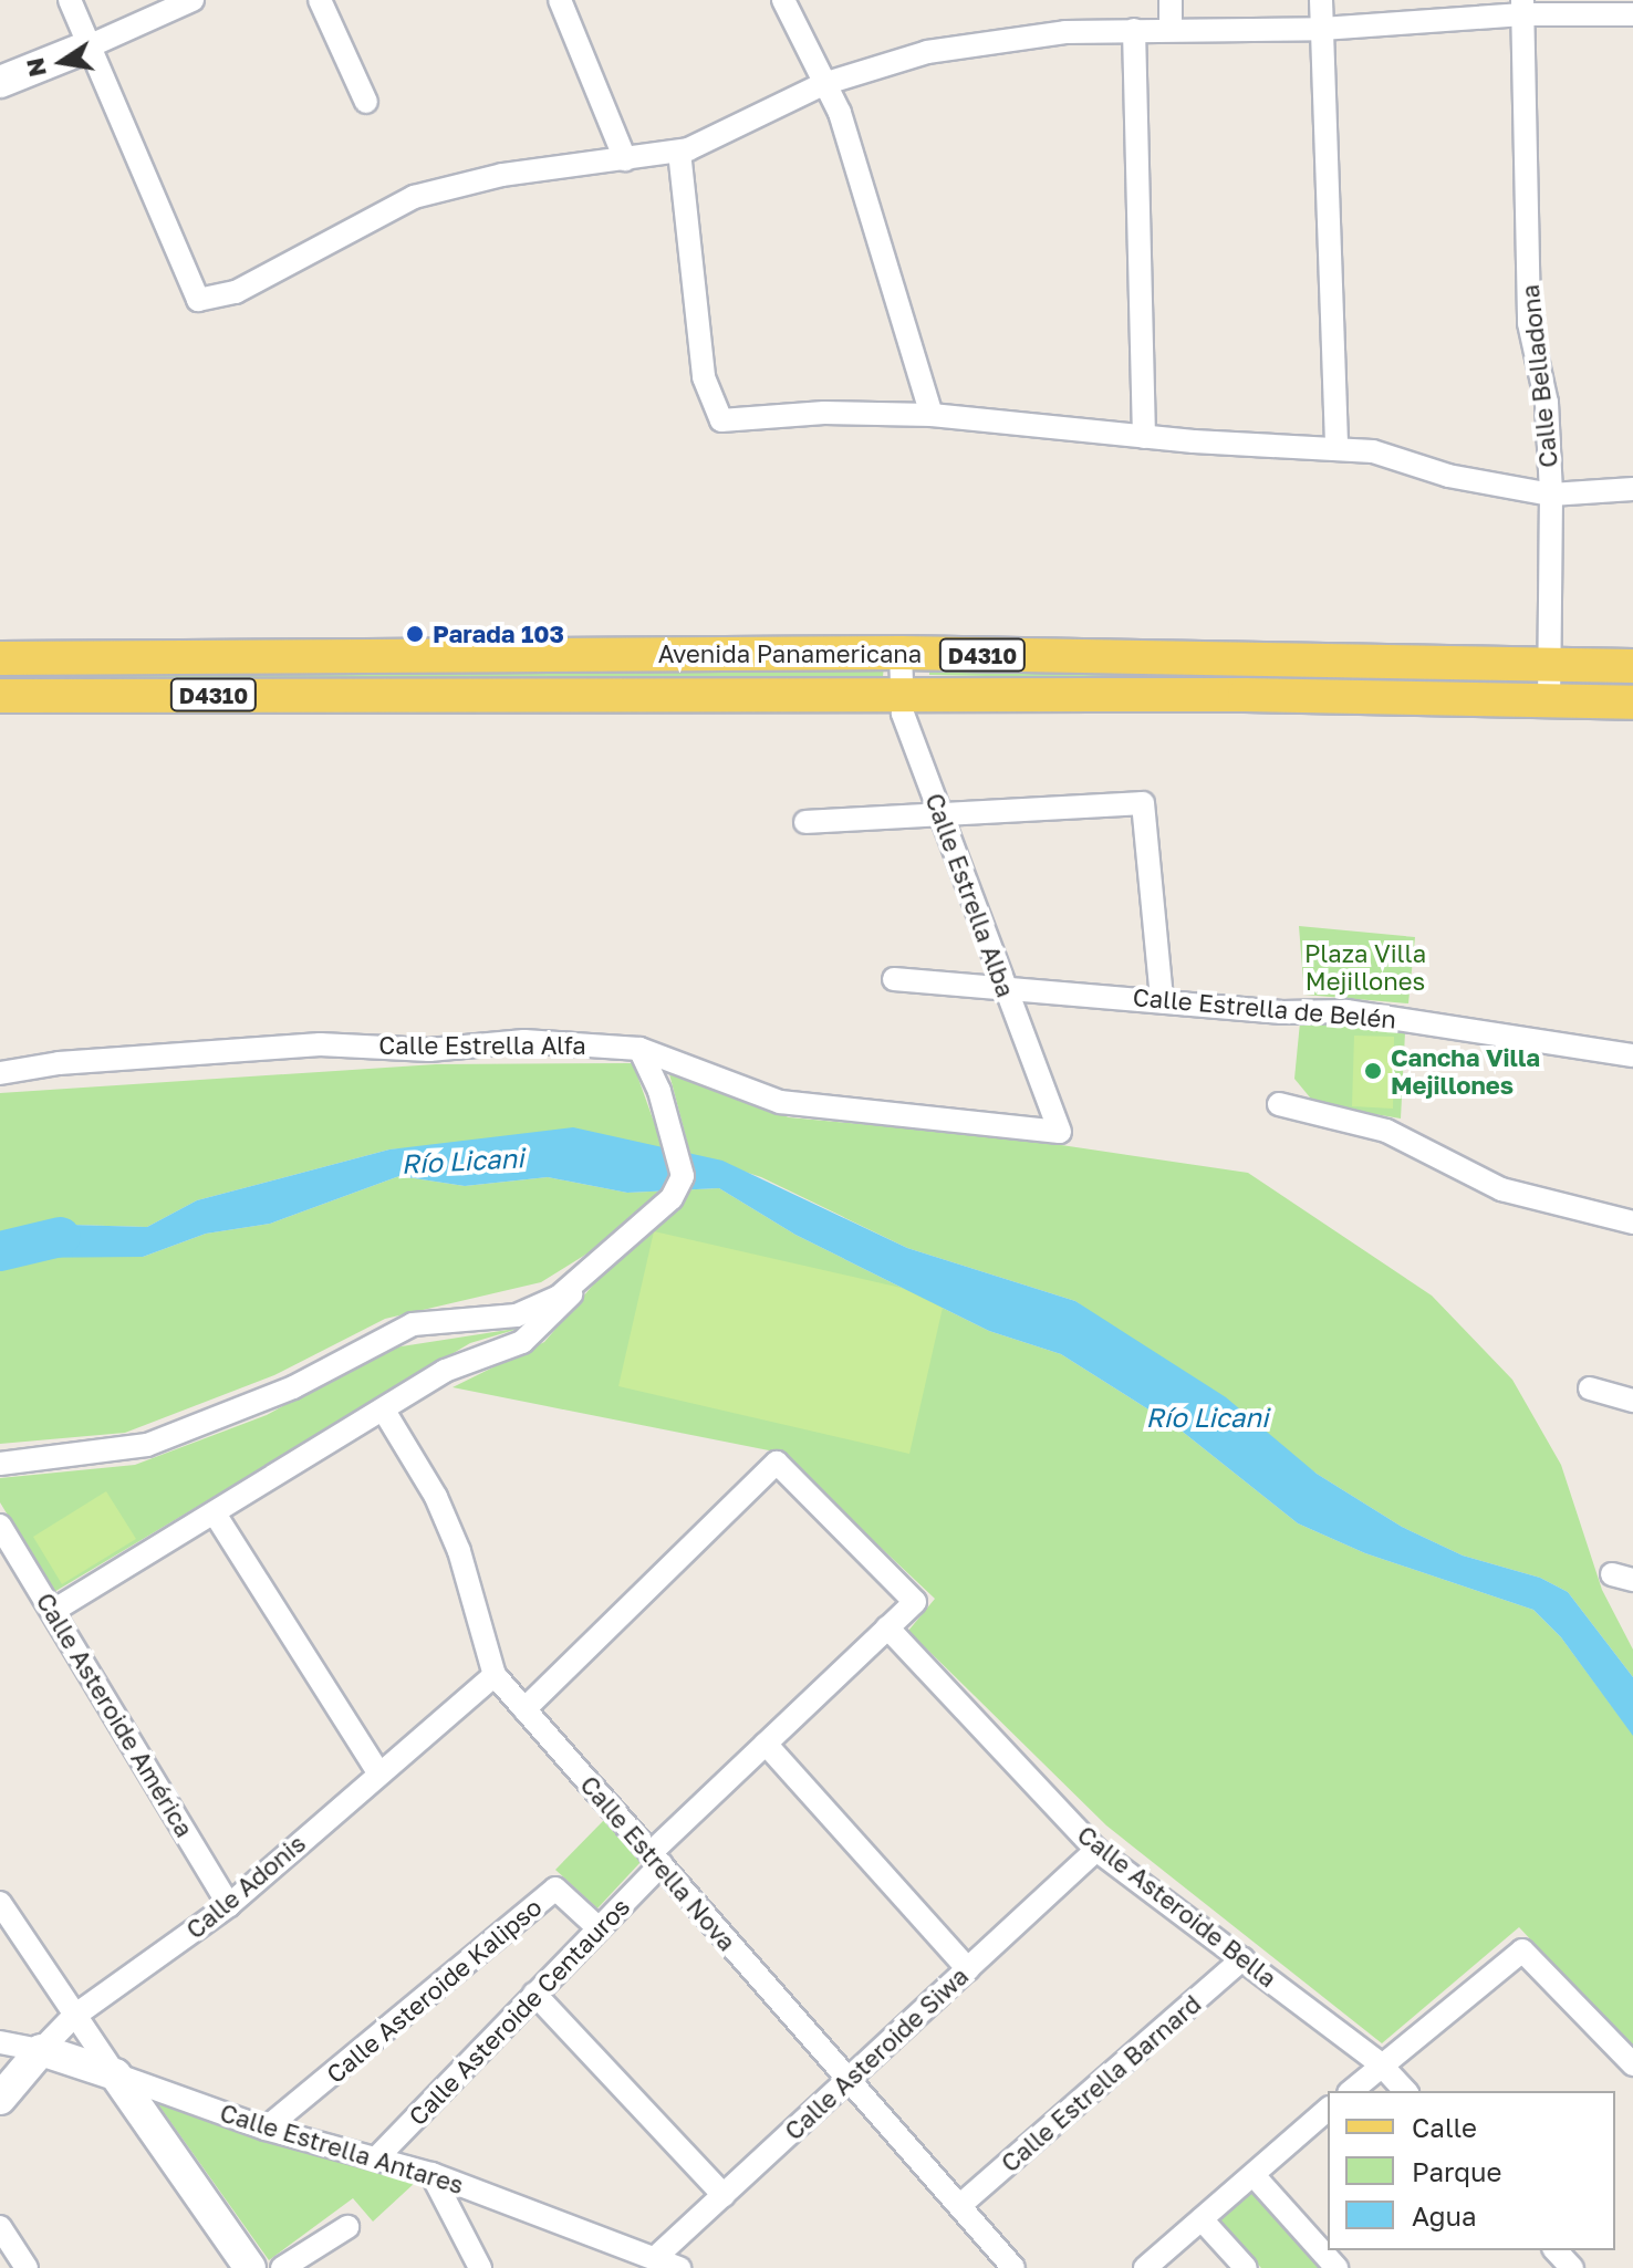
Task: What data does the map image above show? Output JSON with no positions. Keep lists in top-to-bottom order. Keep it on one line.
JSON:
{"streets":{"main road":["Avenida Panamericana","D4310"],"street":["Calle Belladona","Calle Estrella Alba","Calle Estrella de Belén","Calle Estrella Alfa","Calle Asteroide América","Calle Estrella Nova","Calle Adonis","Calle Asteroide Bella","Calle Asteroide Kalipso","Calle Asteroide Centauros","Calle Asteroide Siwa","Calle Estrella Barnard","Calle Estrella Antares"]},"crossings":[["Calle Belladona","Avenida Panamericana"],["Avenida Panamericana","Calle Estrella Alba"],["Calle Estrella Alba","Calle Estrella de Belén"],["Calle Estrella Alba","Calle Estrella Alfa"],["Calle Asteroide América","Calle Adonis"],["Calle Estrella Nova","Calle Adonis"],["Calle Estrella Nova","Calle Asteroide Centauros"],["Calle Estrella Nova","Calle Asteroide Siwa"],["Calle Estrella Nova","Calle Estrella Barnard"],["Calle Adonis","Calle Estrella Antares"],["Calle Asteroide Bella","Calle Asteroide Centauros"],["Calle Asteroide Bella","Calle Asteroide Siwa"],["Calle Asteroide Bella","Calle Estrella Barnard"],["Calle Asteroide Kalipso","Calle Asteroide Centauros"],["Calle Asteroide Kalipso","Calle Estrella Antares"],["Calle Asteroide Centauros","Calle Estrella Antares"],["Calle Asteroide Siwa","Calle Estrella Antares"]],"water":["Río Licani"],"parks":["Plaza Villa Mejillones"],"places":["Parada 103","Cancha Villa Mejillones"],"legend":["Calle","Parque","Agua"],"north":"left"}
